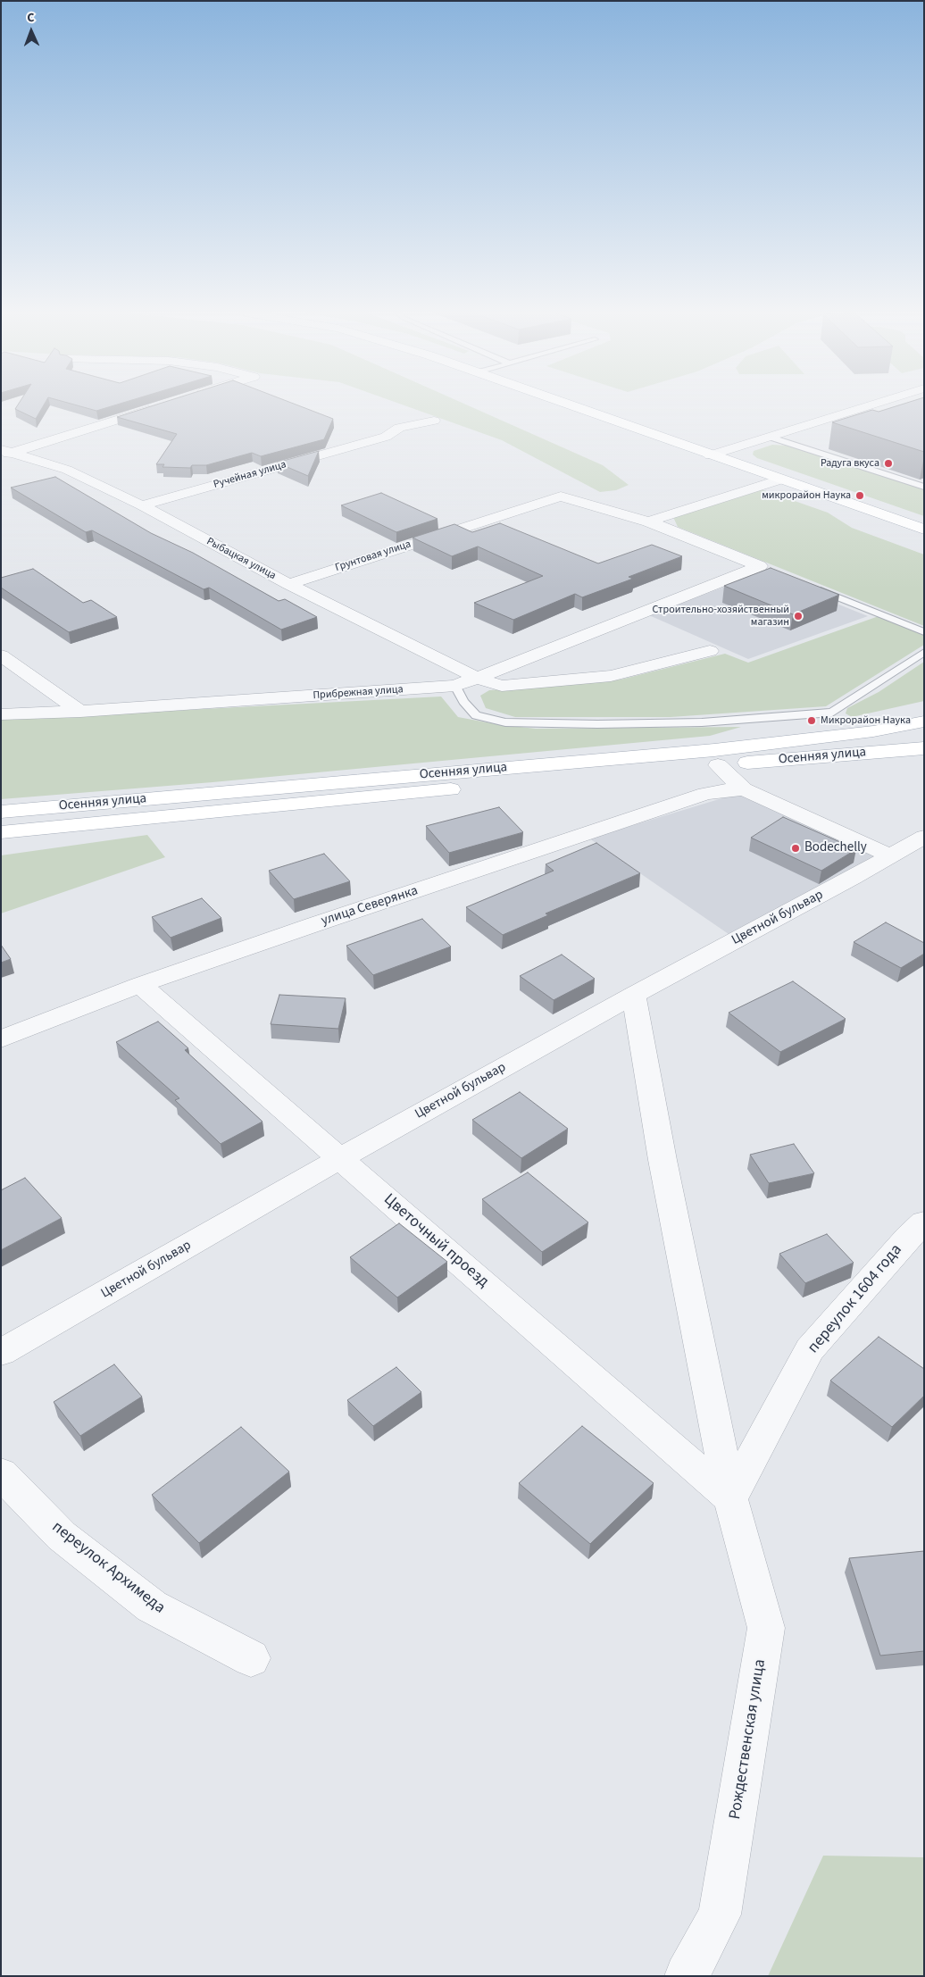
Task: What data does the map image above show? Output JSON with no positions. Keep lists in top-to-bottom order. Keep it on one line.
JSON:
{"streets":{"main road":["Осенняя улица"],"street":["Ручейная улица","Грунтовая улица","Рыбацкая улица","Прибрежная улица","улица Северянка","Цветной бульвар","Цветочный проезд","переулок 1604 года","переулок Архимеда","Рождественская улица"]},"crossings":[["Ручейная улица","Рыбацкая улица"],["Грунтовая улица","Рыбацкая улица"],["Грунтовая улица","Прибрежная улица"],["Рыбацкая улица","Прибрежная улица"],["улица Северянка","Цветочный проезд"],["Цветной бульвар","Цветочный проезд"],["Цветной бульвар","Рождественская улица"],["Цветочный проезд","переулок 1604 года"],["Цветочный проезд","Рождественская улица"],["переулок 1604 года","Рождественская улица"]],"places":["Радуга вкуса","микрорайон Наука","Строительно-хозяйственный магазин","Микрорайон Наука","Bodechelly"],"north":"top"}
